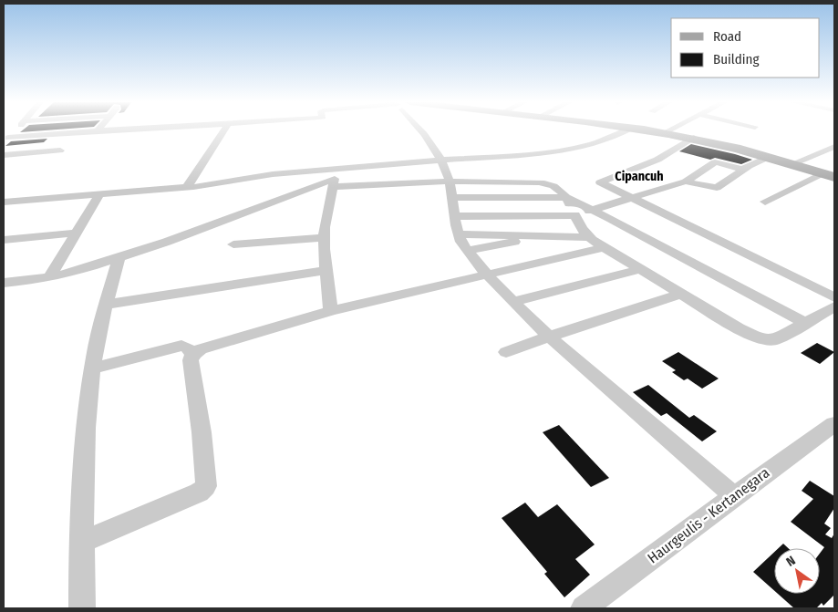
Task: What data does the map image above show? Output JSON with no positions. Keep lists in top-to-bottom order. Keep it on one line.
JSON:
{"streets":{"street":["Haurgeulis - Kertanegara"]},"districts":["Cipancuh"],"legend":["Road","Building"],"north":"top left"}
